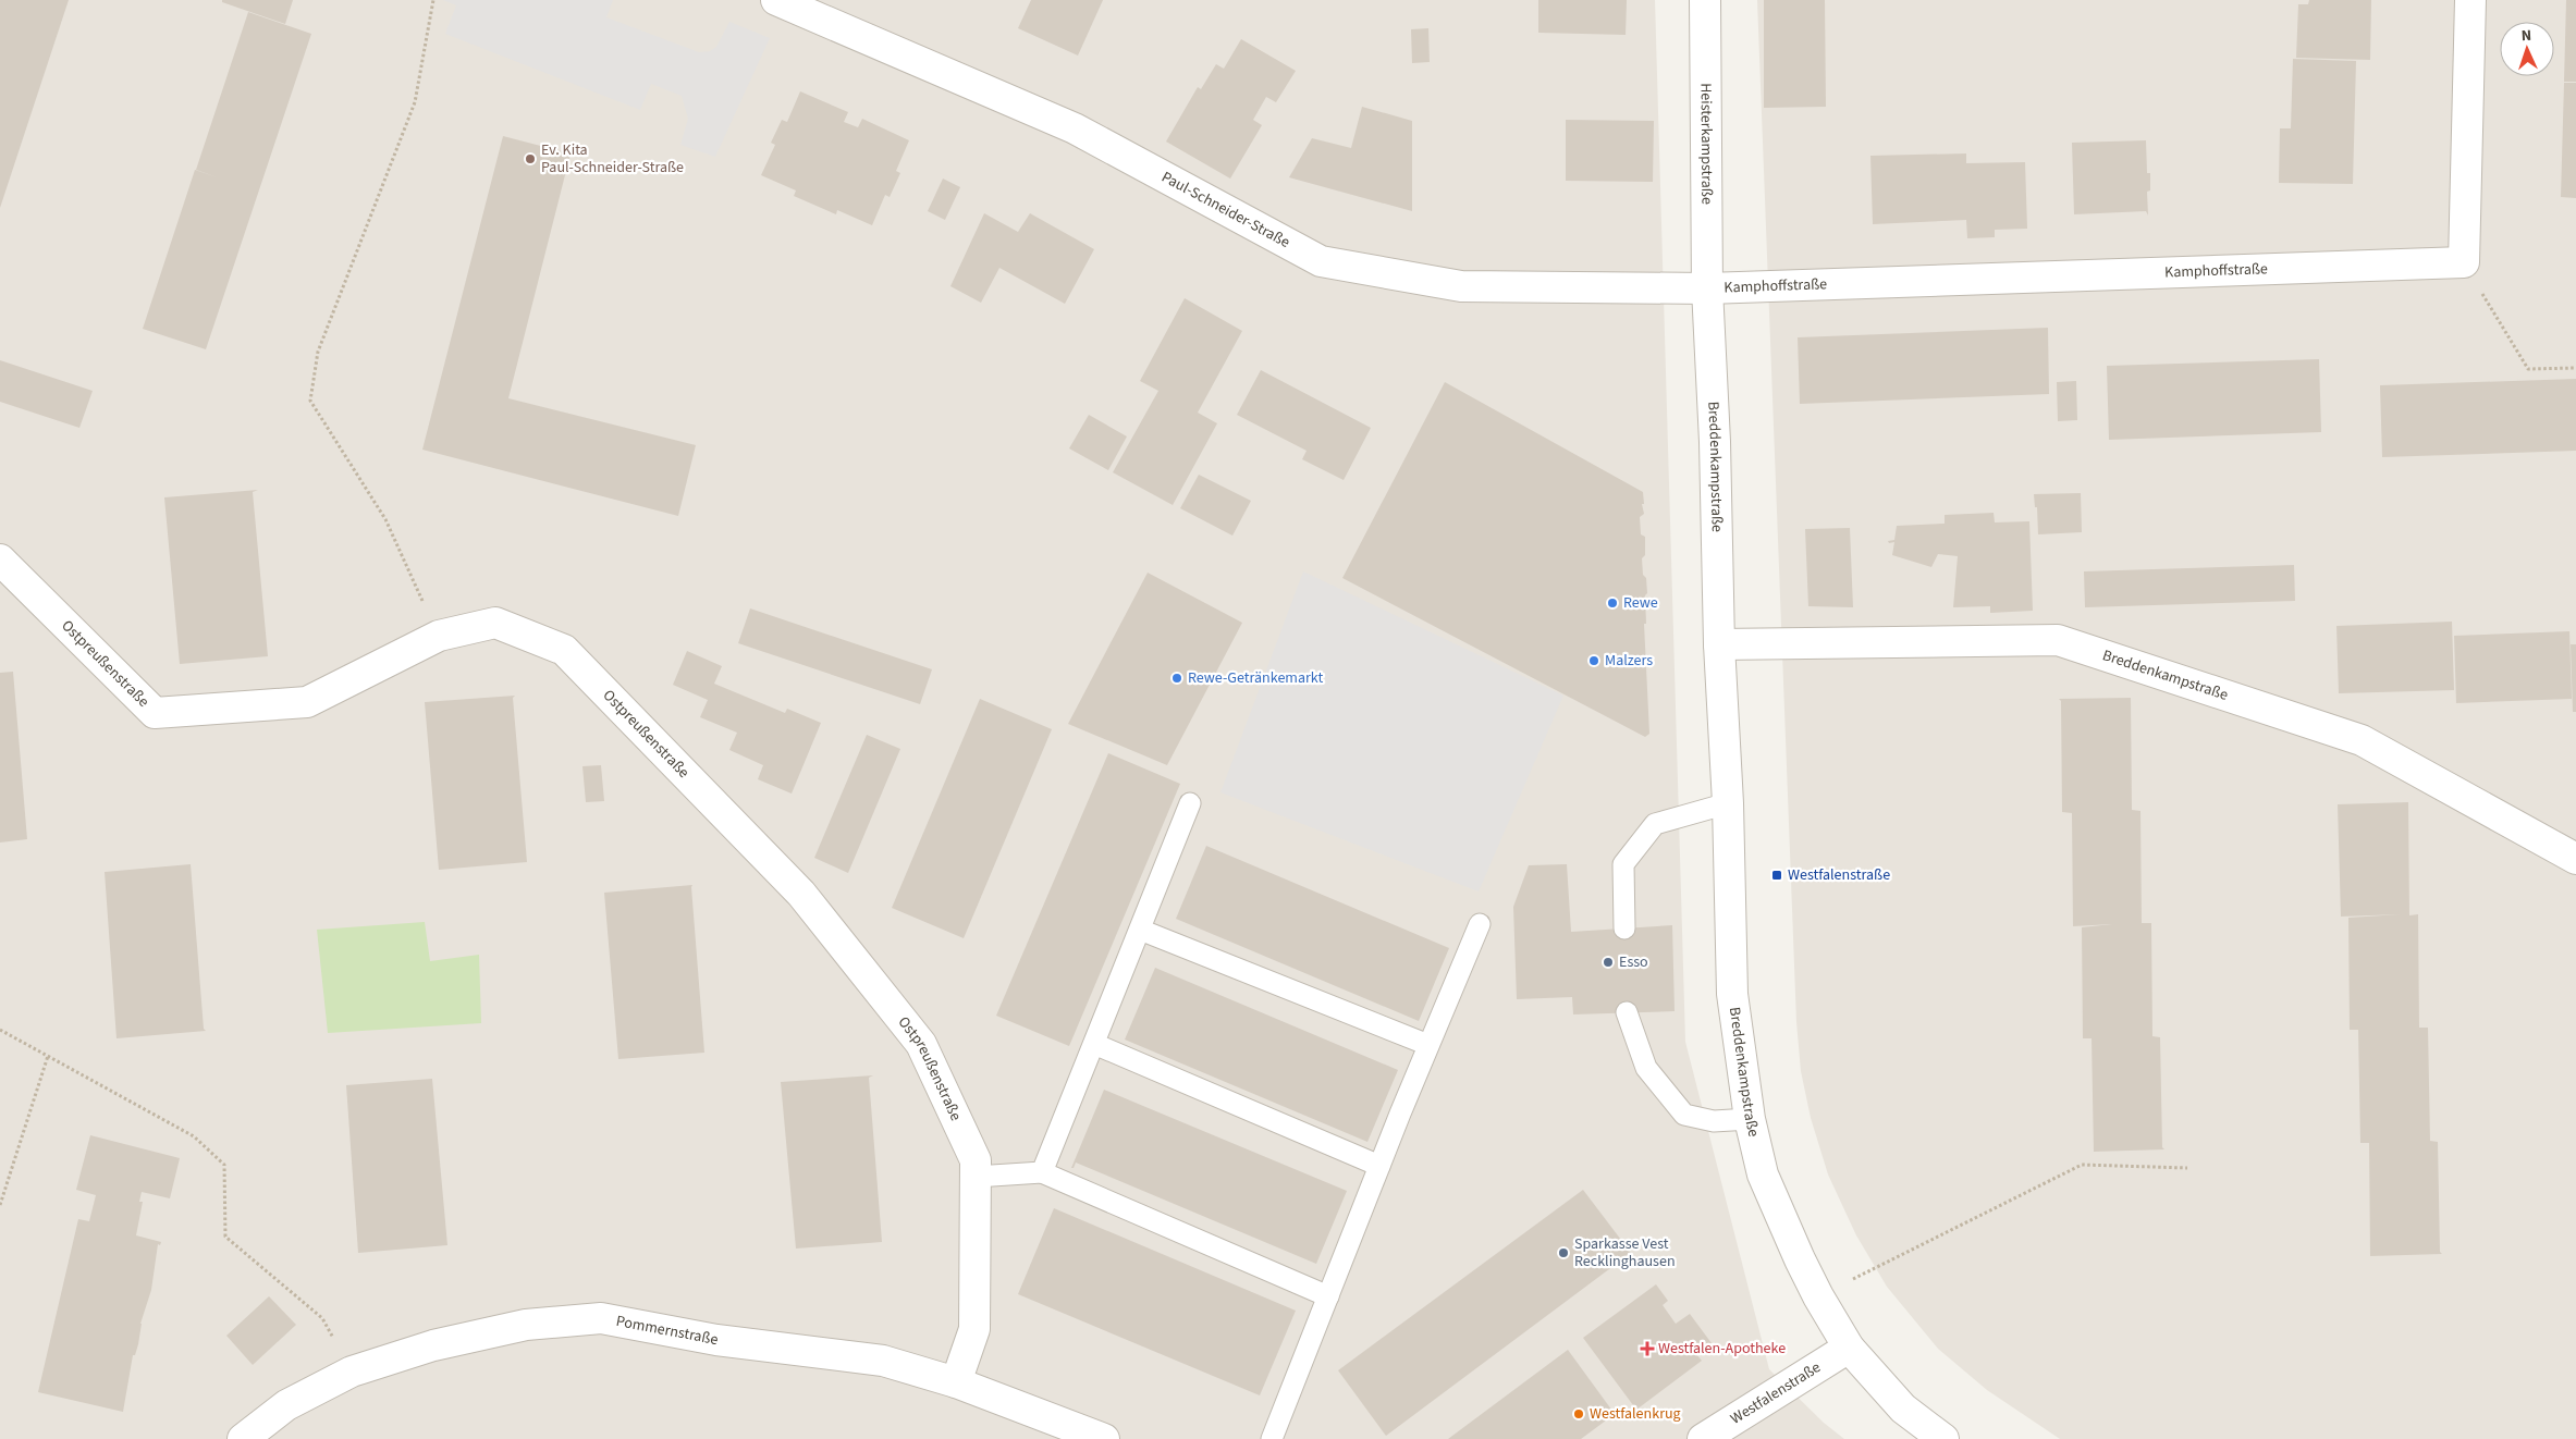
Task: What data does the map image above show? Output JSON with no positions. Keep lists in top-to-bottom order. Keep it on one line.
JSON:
{"streets":{"street":["Heisterkampstraße","Paul-Schneider-Straße","Kamphoffstraße","Breddenkampstraße","Ostpreußenstraße","Pommernstraße","Westfalenstraße"]},"crossings":[["Heisterkampstraße","Paul-Schneider-Straße"],["Heisterkampstraße","Kamphoffstraße"],["Heisterkampstraße","Breddenkampstraße"],["Paul-Schneider-Straße","Kamphoffstraße"],["Paul-Schneider-Straße","Breddenkampstraße"],["Kamphoffstraße","Breddenkampstraße"],["Breddenkampstraße","Westfalenstraße"],["Ostpreußenstraße","Pommernstraße"]],"places":{"other":["Ev. Kita Paul-Schneider-Straße","Rewe","Malzers","Rewe-Getränkemarkt","Esso","Sparkasse Vest Recklinghausen","Westfalenkrug"],"transit":["Westfalenstraße"],"health":["Westfalen-Apotheke"]},"north":"top"}
